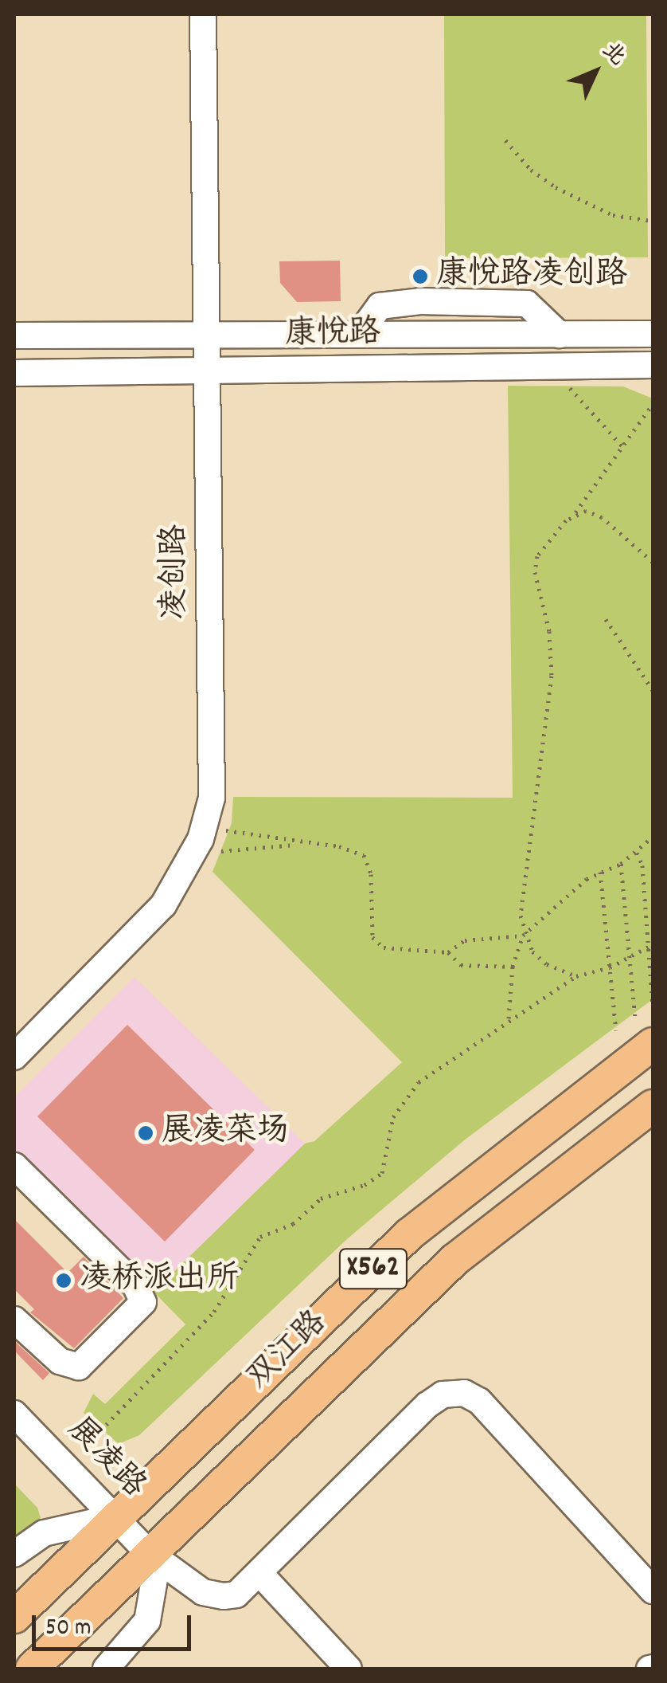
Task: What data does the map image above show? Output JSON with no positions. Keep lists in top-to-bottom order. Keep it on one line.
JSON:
{"streets":{"main road":["X562","双江路"],"street":["康悦路","凌创路","展凌路"]},"crossings":[["康悦路","凌创路"],["双江路","展凌路"]],"places":["康悦路凌创路","展凌菜场","凌桥派出所"],"scale_bar":"50 m","north":"top right"}
